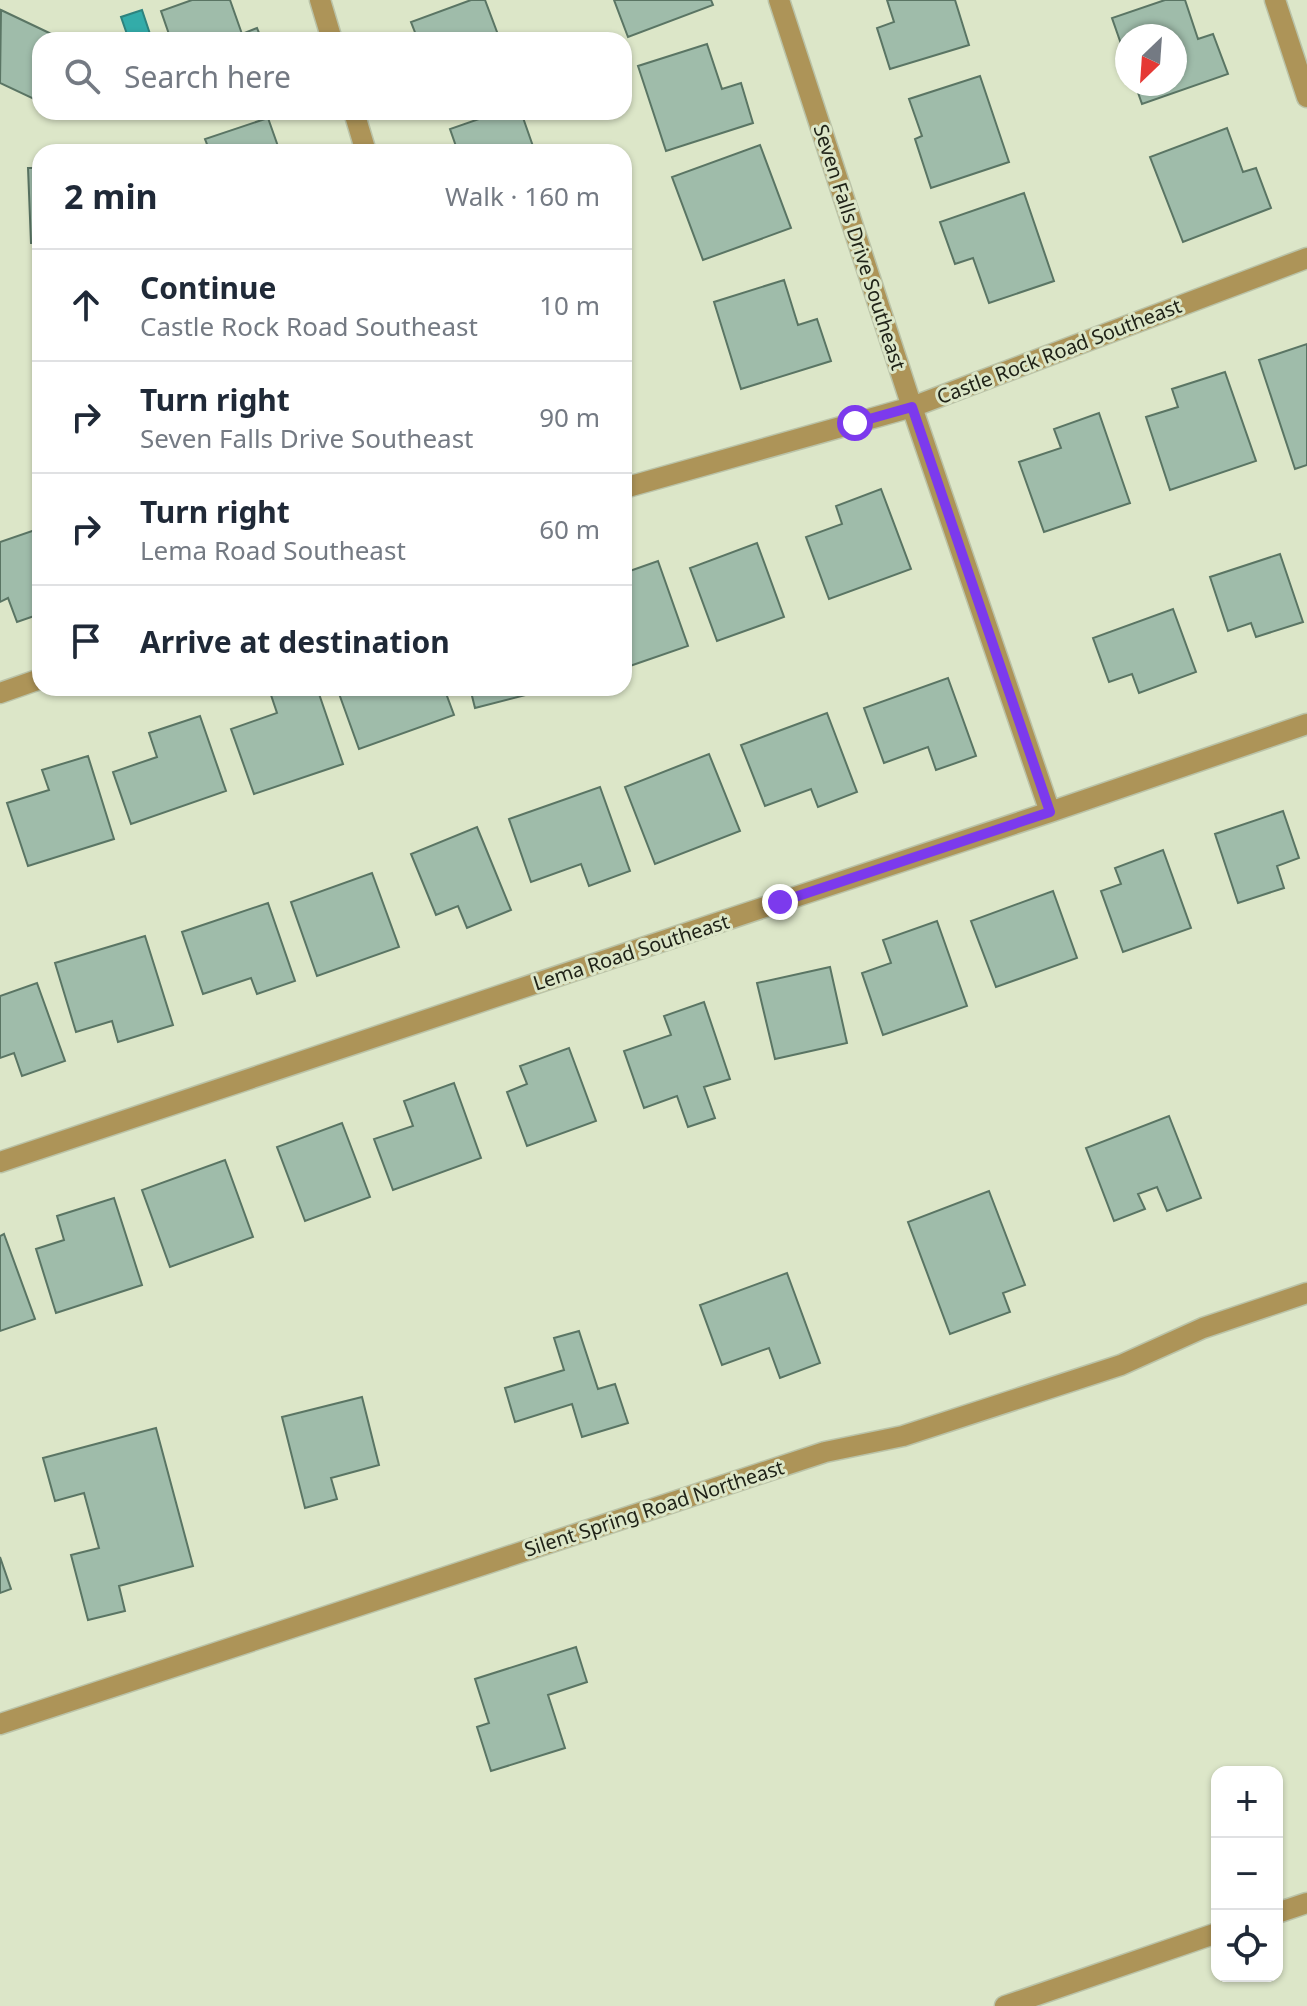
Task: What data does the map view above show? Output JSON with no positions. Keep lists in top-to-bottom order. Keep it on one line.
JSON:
{"streets":{"street":["Seven Falls Drive Southeast","Castle Rock Road Southeast","Lema Road Southeast","Silent Spring Road Northeast"]},"crossings":[["Seven Falls Drive Southeast","Castle Rock Road Southeast"],["Seven Falls Drive Southeast","Lema Road Southeast"]],"north":"bottom left","page":{"search":"Search here","heading":["2 min","Walk · 160 m"],"list":[["Continue","Castle Rock Road Southeast","10 m"],["Turn right","Seven Falls Drive Southeast","90 m"],["Turn right","Lema Road Southeast","60 m"],"Arrive at destination"],"map_buttons":["+","−"]}}
